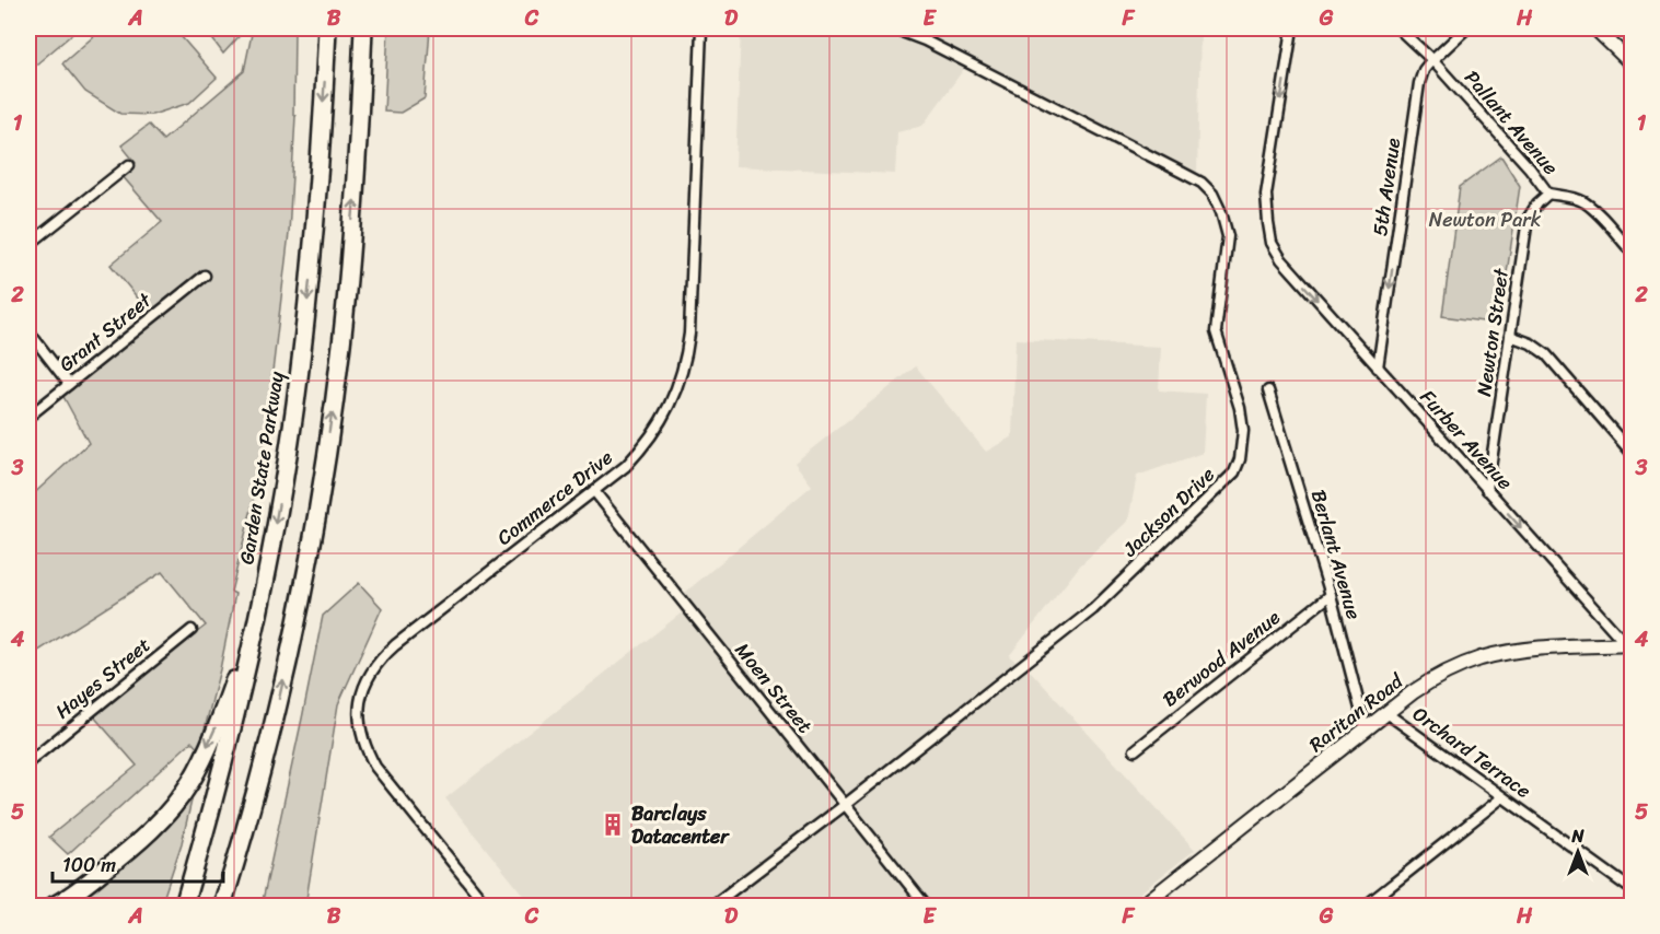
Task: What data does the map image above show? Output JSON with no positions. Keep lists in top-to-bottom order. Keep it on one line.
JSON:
{"streets":{"highway":["Garden State Parkway"],"main road":["Raritan Road"],"street":["Pallant Avenue","5th Avenue","Grant Street","Newton Street","Furber Avenue","Commerce Drive","Jackson Drive","Berlant Avenue","Berwood Avenue","Hayes Street","Moen Street","Orchard Terrace"]},"crossings":[["Pallant Avenue","5th Avenue"],["Pallant Avenue","Newton Street"],["5th Avenue","Furber Avenue"],["Newton Street","Furber Avenue"],["Furber Avenue","Raritan Road"],["Commerce Drive","Moen Street"],["Jackson Drive","Moen Street"],["Berlant Avenue","Berwood Avenue"],["Berlant Avenue","Raritan Road"],["Raritan Road","Orchard Terrace"]],"one_way":["5th Avenue","Furber Avenue"],"parks":["Newton Park"],"places":{"building":["Barclays Datacenter"]},"scale_bar":"100 m","north":"top","grid":{"columns":["A","B","C","D","E","F","G","H"],"rows":["1","2","3","4","5"]}}
